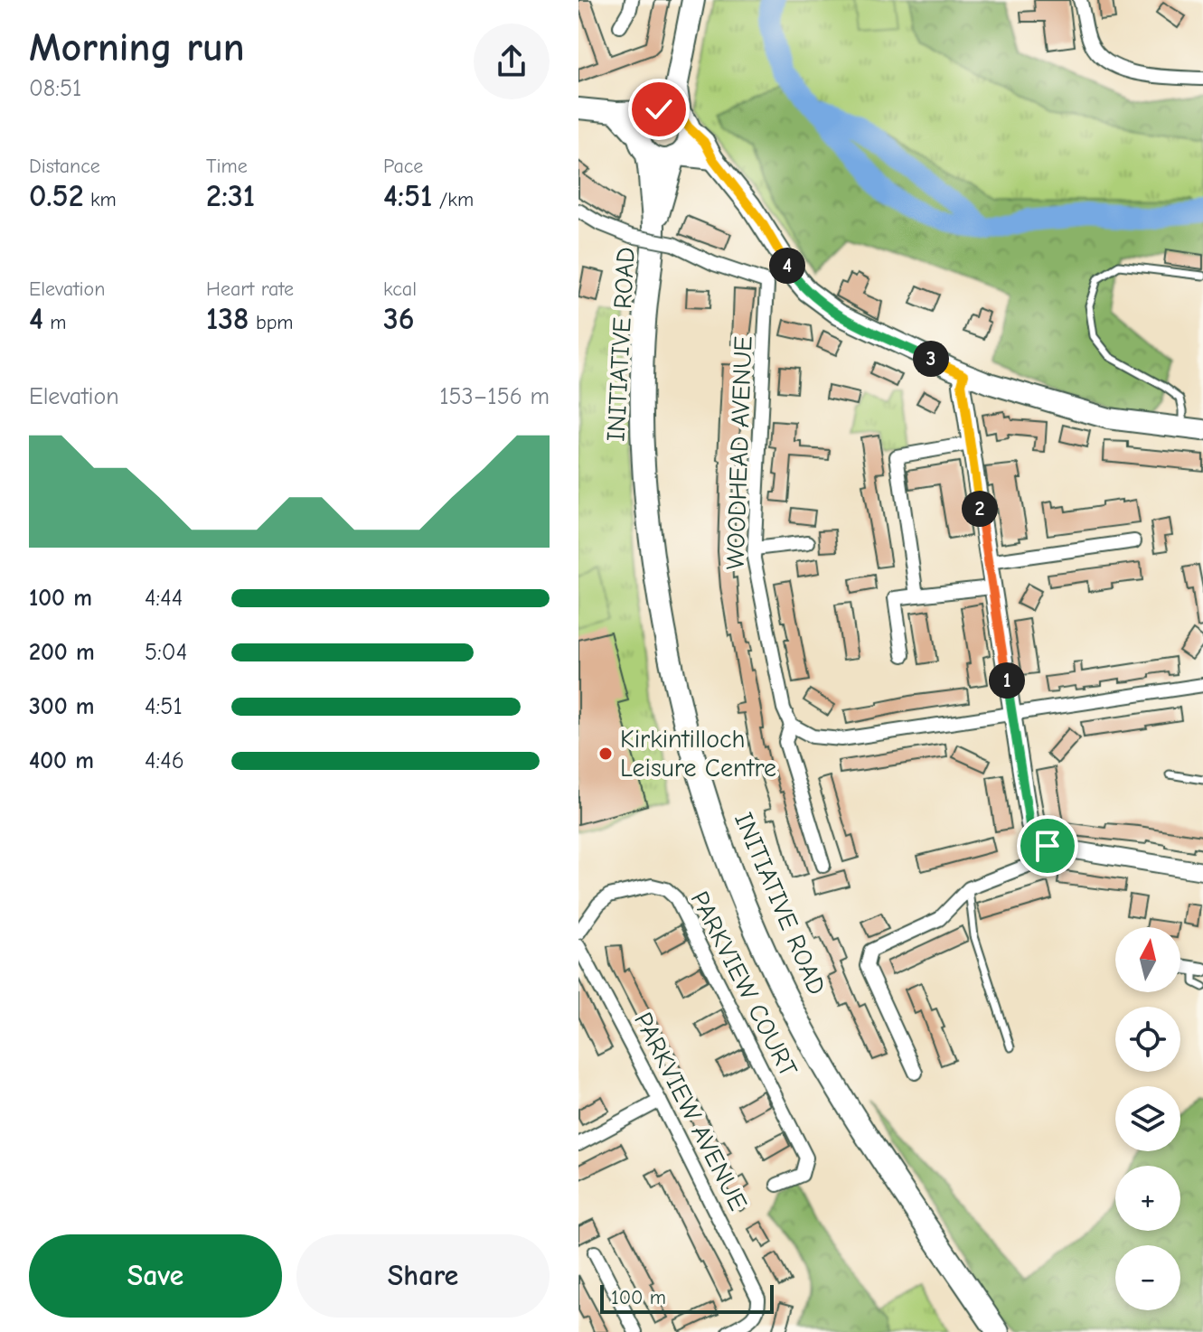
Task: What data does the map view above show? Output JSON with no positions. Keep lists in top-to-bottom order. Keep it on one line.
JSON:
{"streets":{"main road":["INITIATIVE ROAD"],"street":["WOODHEAD AVENUE","PARKVIEW COURT","PARKVIEW AVENUE"]},"places":["Kirkintilloch Leisure Centre"],"scale_bar":"100 m","north":"top","page":{"heading":["Morning run","08:51"],"stats":[["Distance","0.52 km"],["Time","2:31"],["Pace","4:51 /km"],["Elevation","4 m"],["Heart rate","138 bpm"],["kcal","36"]],"pins":["4","3","2","1"],"chart":["Elevation","153–156 m"],"list":[{"name":"100 m","note":"4:44"},{"name":"200 m","note":"5:04"},{"name":"300 m","note":"4:51"},{"name":"400 m","note":"4:46"}],"map_buttons":["+","−"],"buttons":["Save","Share"],"scale":"100 m"}}
